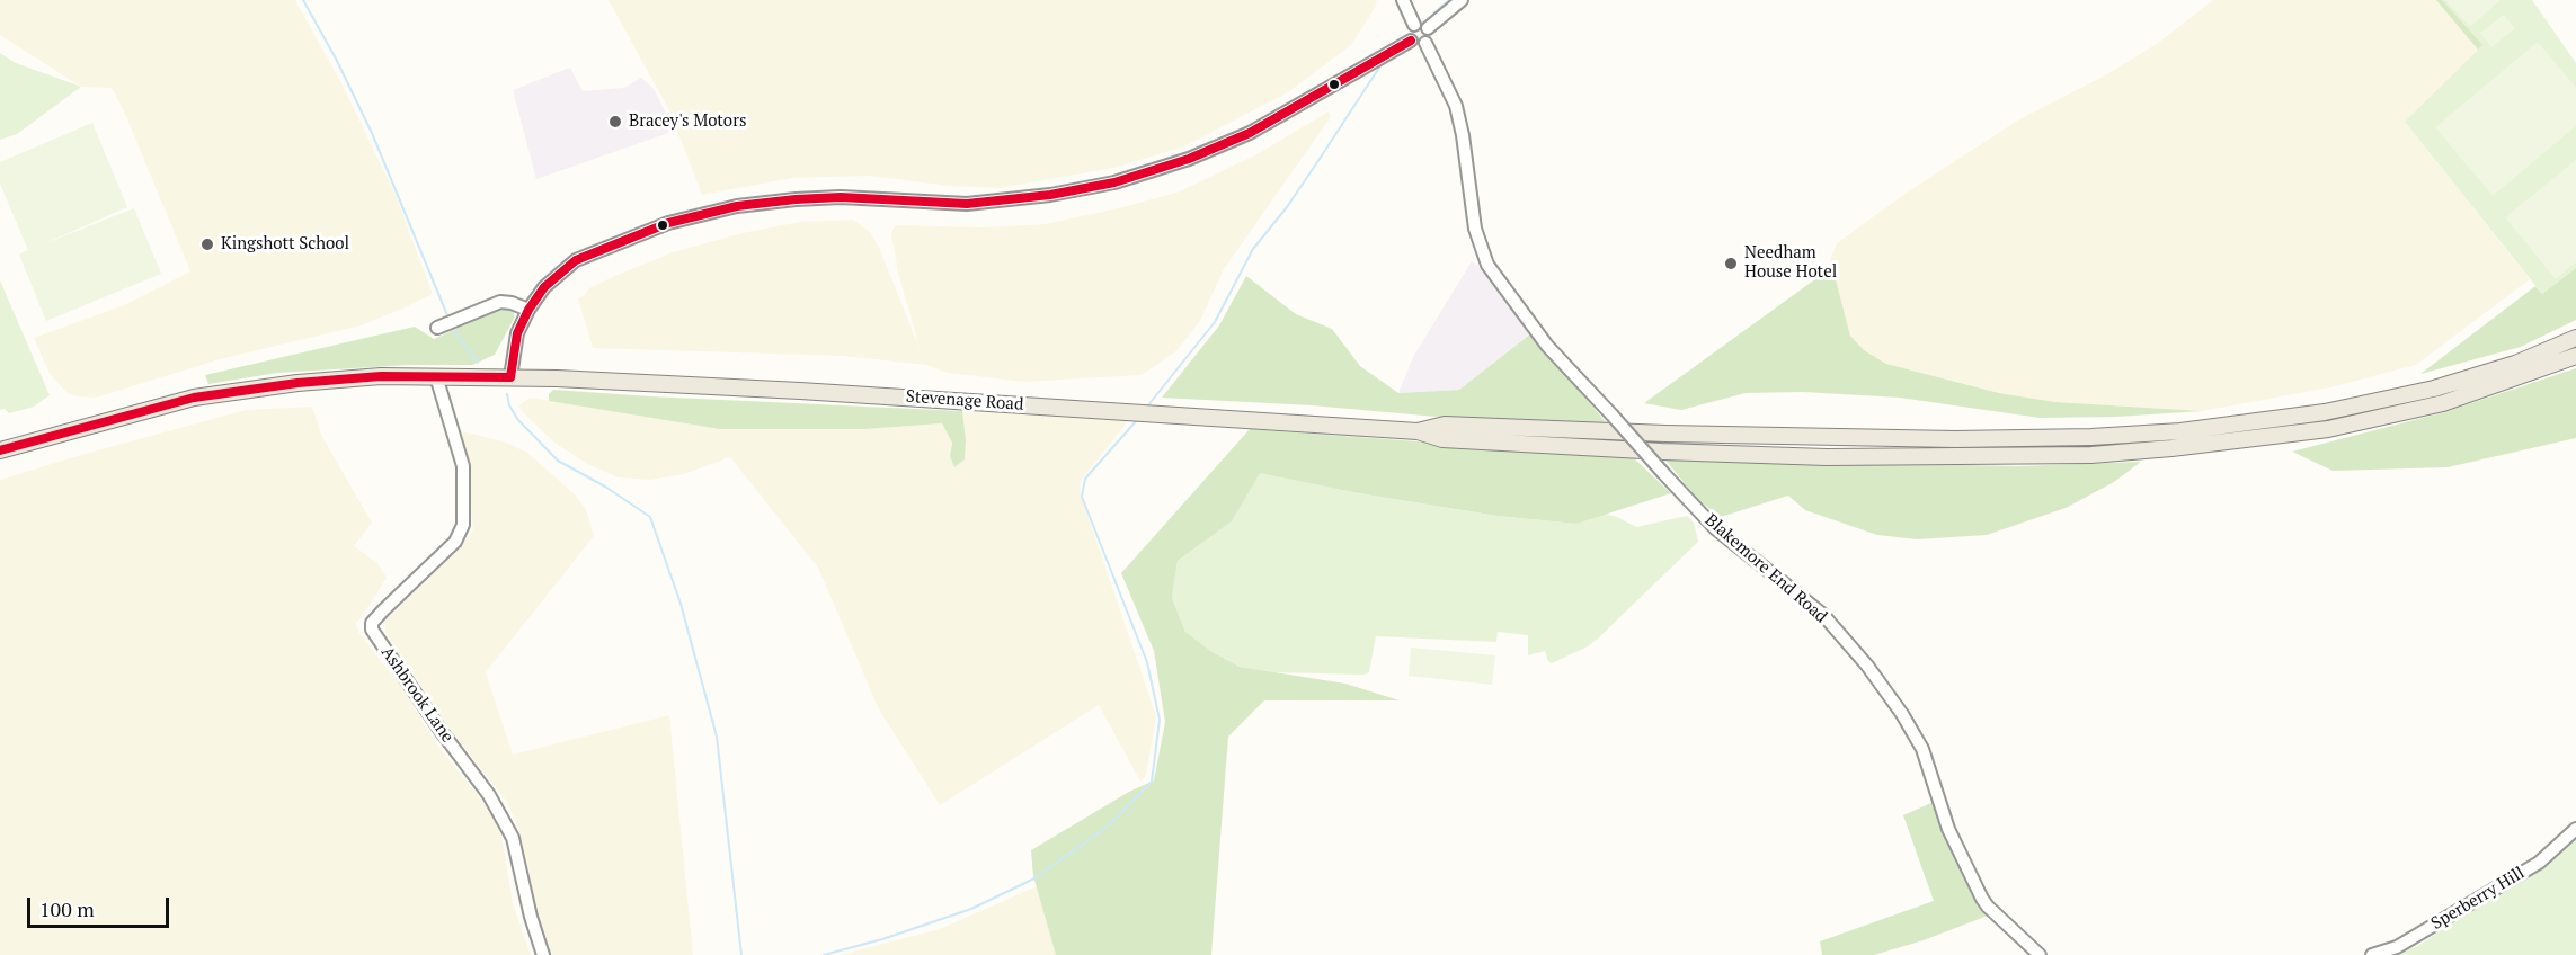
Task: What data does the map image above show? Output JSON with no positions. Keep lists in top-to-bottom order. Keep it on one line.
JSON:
{"streets":{"main road":["Stevenage Road"],"street":["Blakemore End Road","Ashbrook Lane","Sperberry Hill"]},"crossings":[["Stevenage Road","Ashbrook Lane"]],"places":["Bracey's Motors","Kingshott School","Needham House Hotel"],"scale_bar":"100 m"}
